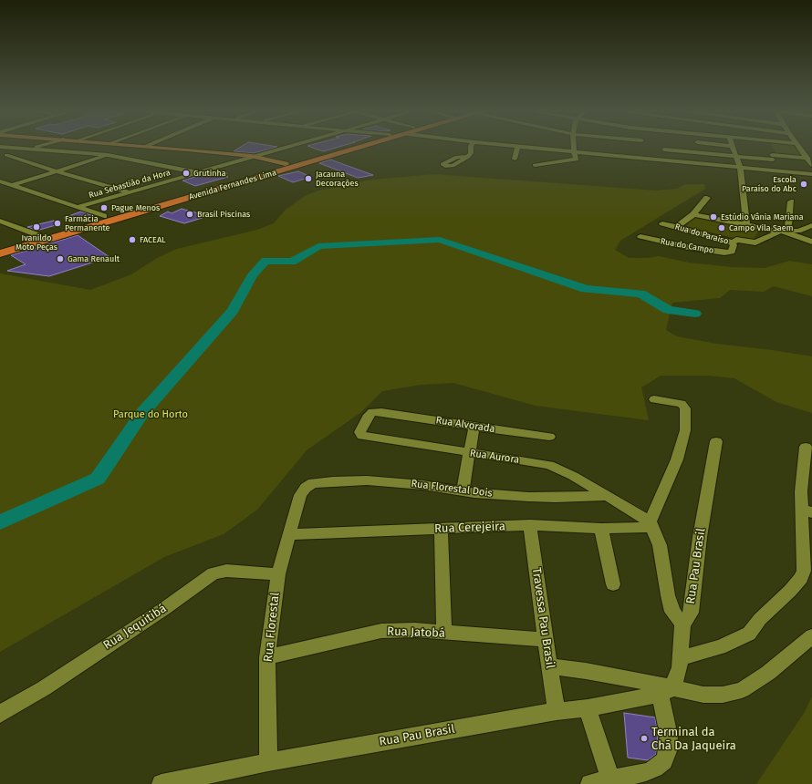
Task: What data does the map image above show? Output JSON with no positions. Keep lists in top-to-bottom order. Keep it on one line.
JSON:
{"streets":{"highway":["Avenida Fernandes Lima"],"street":["Rua Sebastião da Hora","Rua do Paraíso","Rua do Campo","Rua Alvorada","Rua Aurora","Rua Florestal Dois","Rua Cerejeira","Rua Pau Brasil","Travessa Pau Brasil","Rua Jequitibá","Rua Florestal","Rua Jatobá"]},"crossings":[["Rua do Paraíso","Rua do Campo"],["Rua Alvorada","Rua Aurora"],["Rua Aurora","Rua Florestal Dois"],["Rua Aurora","Rua Cerejeira"],["Rua Florestal Dois","Rua Florestal"],["Rua Cerejeira","Travessa Pau Brasil"],["Rua Cerejeira","Rua Florestal"],["Rua Pau Brasil","Travessa Pau Brasil"],["Rua Pau Brasil","Rua Florestal"],["Travessa Pau Brasil","Rua Jatobá"],["Rua Jequitibá","Rua Florestal"],["Rua Florestal","Rua Jatobá"]],"parks":["Parque do Horto"],"places":["Grutinha","Jacauna Decorações","Escola Paraíso do Abc","Pague Menos","Brasil Piscinas","Estúdio Vânia Mariana","Farmácia Permanente","Ivanildo Moto Peças","Campo Vila Saem","FACEAL","Gama Renault","Terminal da Chã Da Jaqueira"]}
